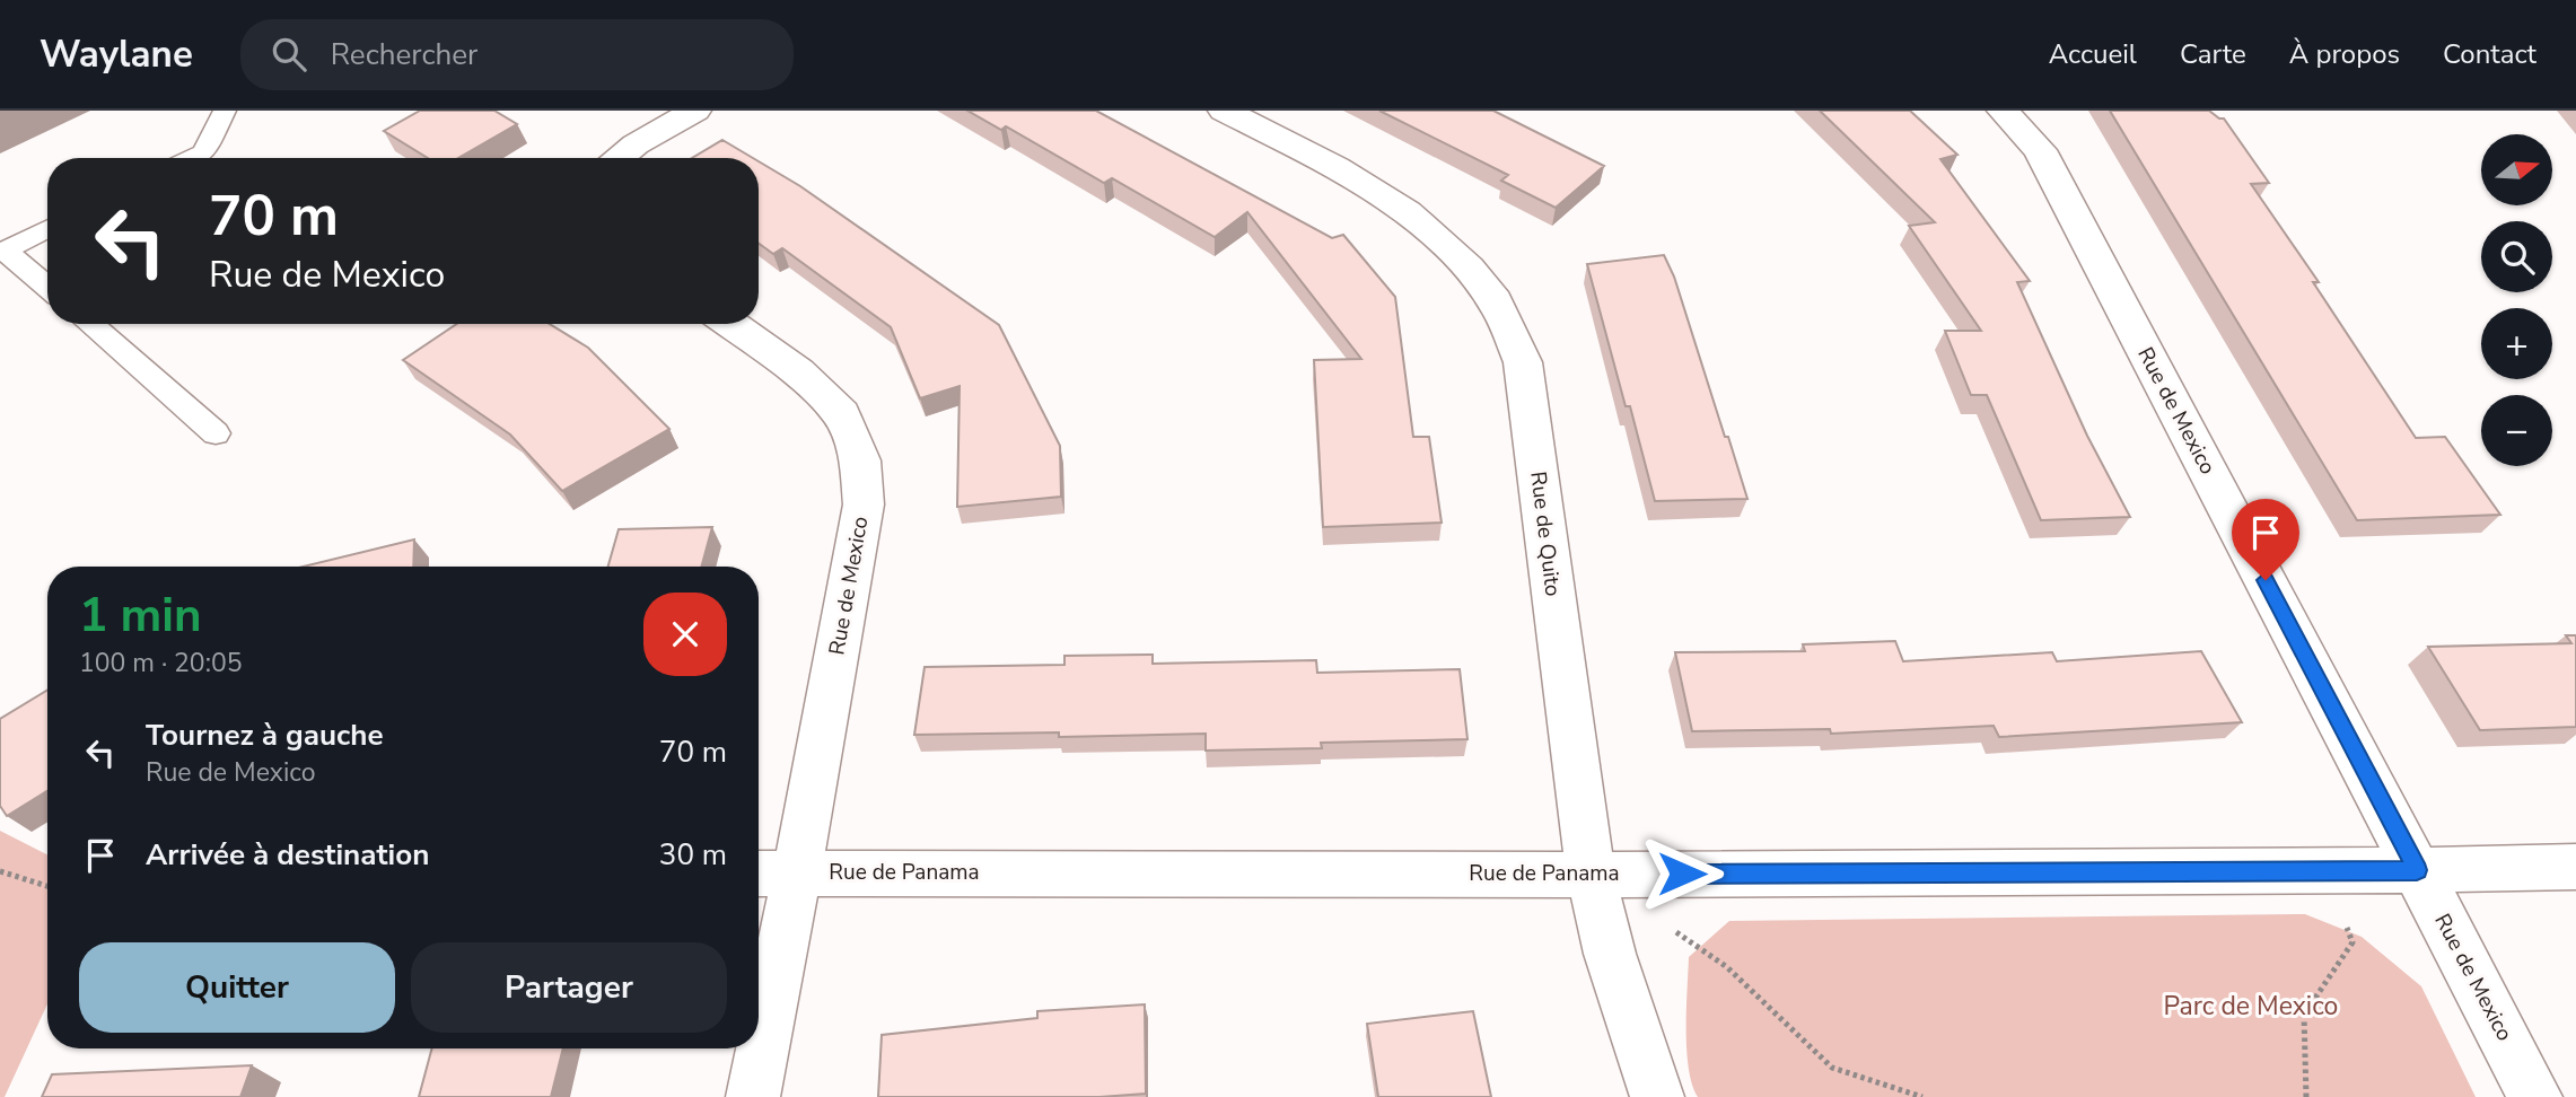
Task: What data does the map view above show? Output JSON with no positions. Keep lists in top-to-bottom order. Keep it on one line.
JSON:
{"streets":{"street":["Rue de Mexico","Rue de Quito","Rue de Panama"]},"crossings":[["Rue de Mexico","Rue de Panama"],["Rue de Quito","Rue de Panama"]],"parks":["Parc de Mexico"],"north":"right","page":{"header":"Waylane","search":"Rechercher","nav":["Accueil","Carte","À propos","Contact"],"map_buttons":["+","−"],"turn":["70 m","Rue de Mexico"],"heading":["1 min","100 m · 20:05"],"list":[{"name":"Tournez à gauche","note":"Rue de Mexico","value":"70 m"},{"name":"Arrivée à destination","value":"30 m"}],"buttons":["Quitter","Partager"]}}
